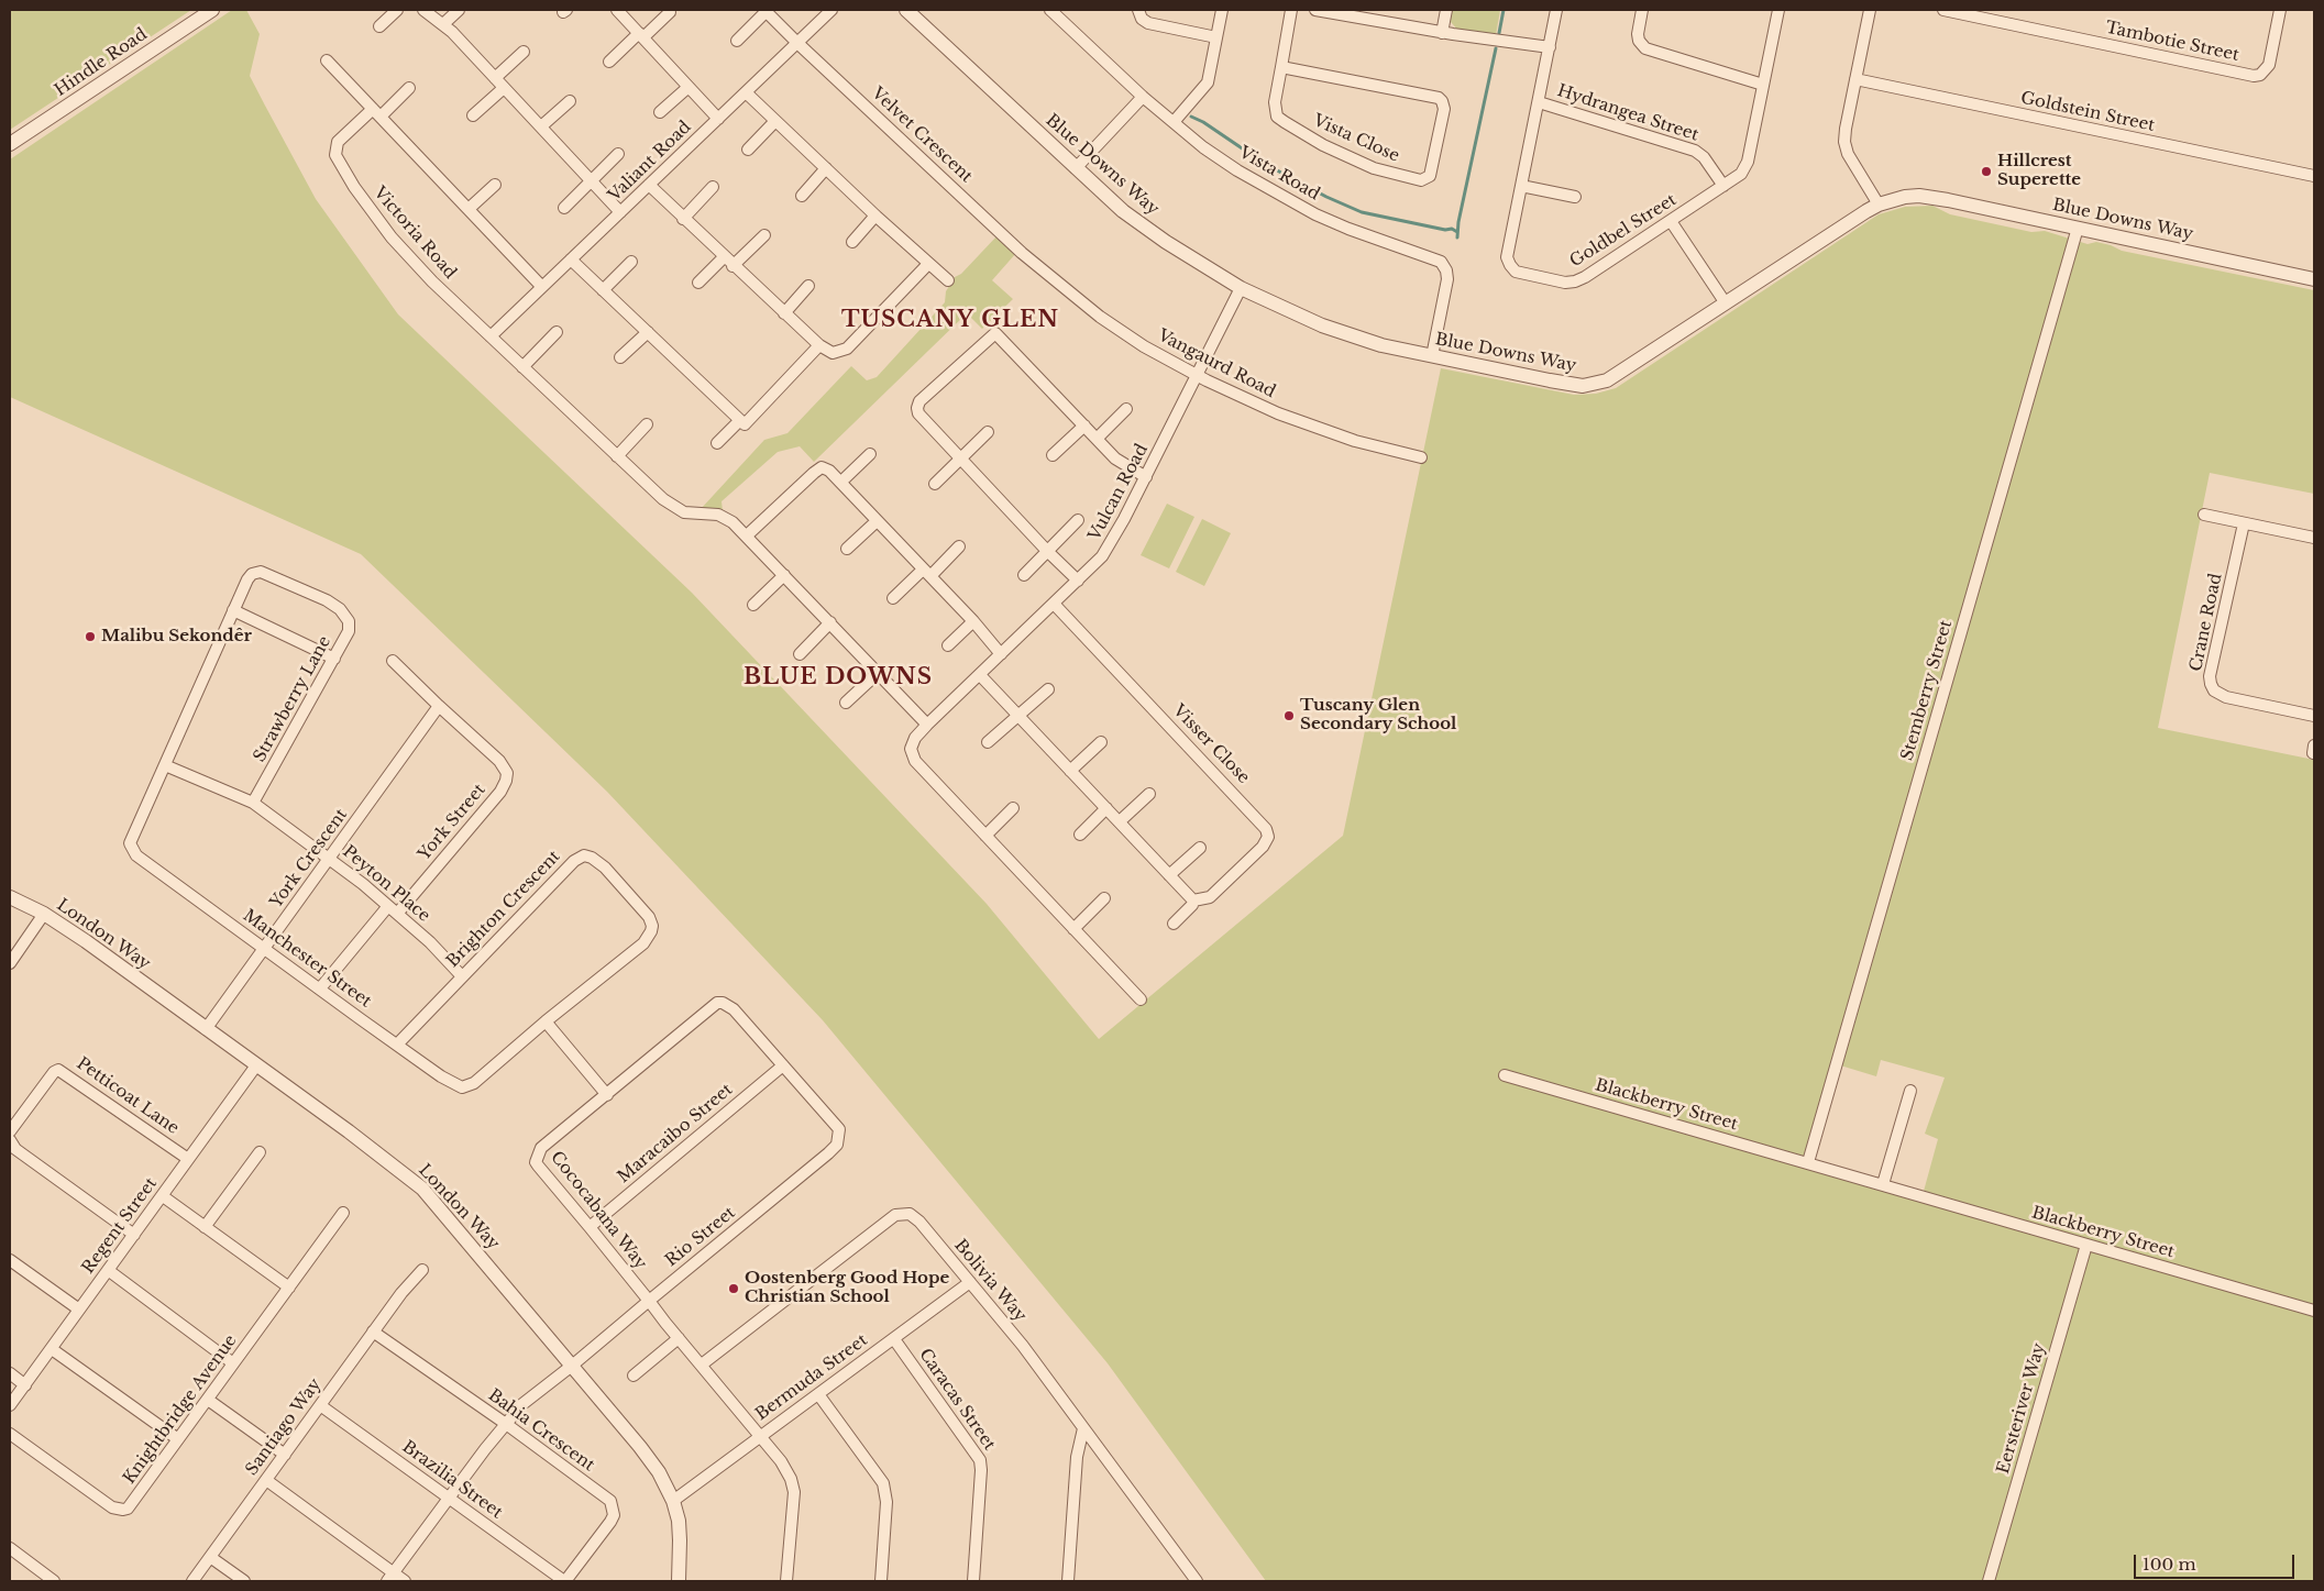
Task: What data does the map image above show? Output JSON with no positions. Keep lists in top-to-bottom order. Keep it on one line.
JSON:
{"streets":{"street":["Tambotie Street","Hindle Road","Goldstein Street","Hydrangea Street","Velvet Crescent","Vista Close","Valiant Road","Blue Downs Way","Vista Road","Goldbel Street","Victoria Road","Vangaurd Road","Vulcan Road","Crane Road","Stemberry Street","Strawberry Lane","Visser Close","York Street","York Crescent","Peyton Place","Brighton Crescent","London Way","Manchester Street","Petticoat Lane","Blackberry Street","Maracaibo Street","Cococabana Way","Regent Street","Rio Street","Bolivia Way","Bermuda Street","Caracas Street","Eersteriver Way","Knightbridge Avenue","Santiago Way","Bahia Crescent","Brazilia Street"]},"crossings":[["Hydrangea Street","Goldbel Street"],["Velvet Crescent","Valiant Road"],["Velvet Crescent","Vangaurd Road"],["Valiant Road","Victoria Road"],["Blue Downs Way","Vista Road"],["Blue Downs Way","Vulcan Road"],["Blue Downs Way","Stemberry Street"],["Victoria Road","Vulcan Road"],["Vangaurd Road","Vulcan Road"],["Vulcan Road","Visser Close"],["Stemberry Street","Blackberry Street"],["Strawberry Lane","Peyton Place"],["Strawberry Lane","Manchester Street"],["York Street","York Crescent"],["York Street","Peyton Place"],["York Street","Manchester Street"],["York Crescent","Peyton Place"],["York Crescent","London Way"],["York Crescent","Manchester Street"],["Peyton Place","Brighton Crescent"],["Brighton Crescent","Manchester Street"],["London Way","Regent Street"],["London Way","Rio Street"],["London Way","Bermuda Street"],["Petticoat Lane","Regent Street"],["Blackberry Street","Eersteriver Way"],["Maracaibo Street","Cococabana Way"],["Cococabana Way","Rio Street"],["Cococabana Way","Bolivia Way"],["Cococabana Way","Bermuda Street"],["Rio Street","Bahia Crescent"],["Rio Street","Brazilia Street"],["Bolivia Way","Bermuda Street"],["Bermuda Street","Caracas Street"],["Santiago Way","Bahia Crescent"],["Santiago Way","Brazilia Street"],["Bahia Crescent","Brazilia Street"]],"districts":["TUSCANY GLEN","BLUE DOWNS"],"places":["Hillcrest Superette","Malibu Sekondêr","Tuscany Glen Secondary School","Oostenberg Good Hope Christian School"],"scale_bar":"100 m"}
